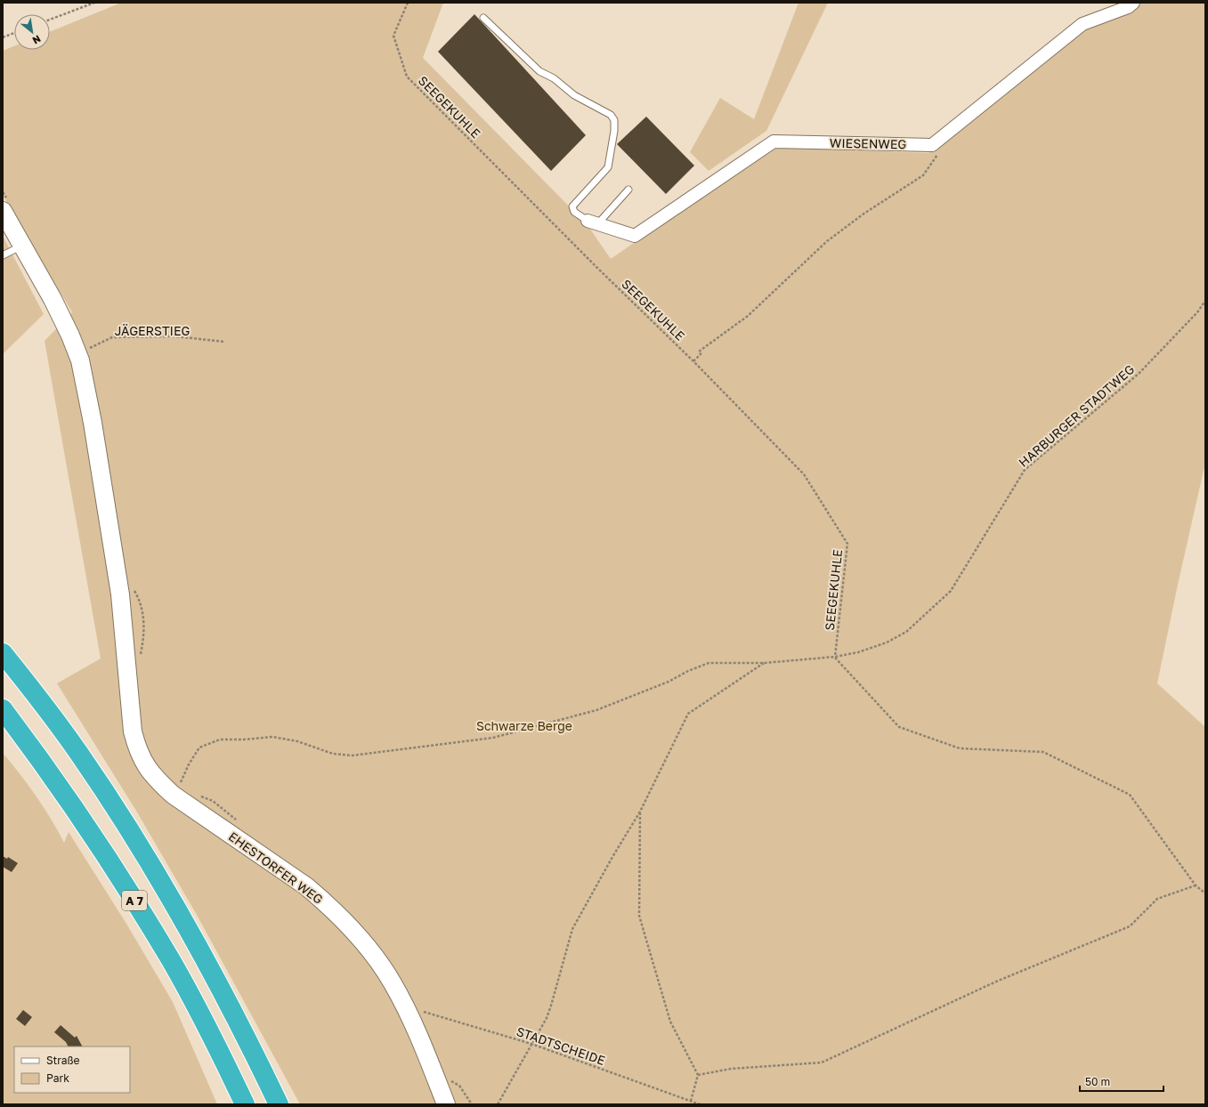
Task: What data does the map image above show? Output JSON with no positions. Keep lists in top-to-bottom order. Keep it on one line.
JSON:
{"streets":{"highway":["A 7"],"main road":["EHESTORFER WEG"],"street":["WIESENWEG"],"path":["SEEGEKUHLE","JÄGERSTIEG","HARBURGER STADTWEG","STADTSCHEIDE"]},"crossings":[["SEEGEKUHLE","HARBURGER STADTWEG"],["HARBURGER STADTWEG","EHESTORFER WEG"]],"parks":["Schwarze Berge"],"legend":["Straße","Park"],"scale_bar":"50 m","north":"bottom right"}
